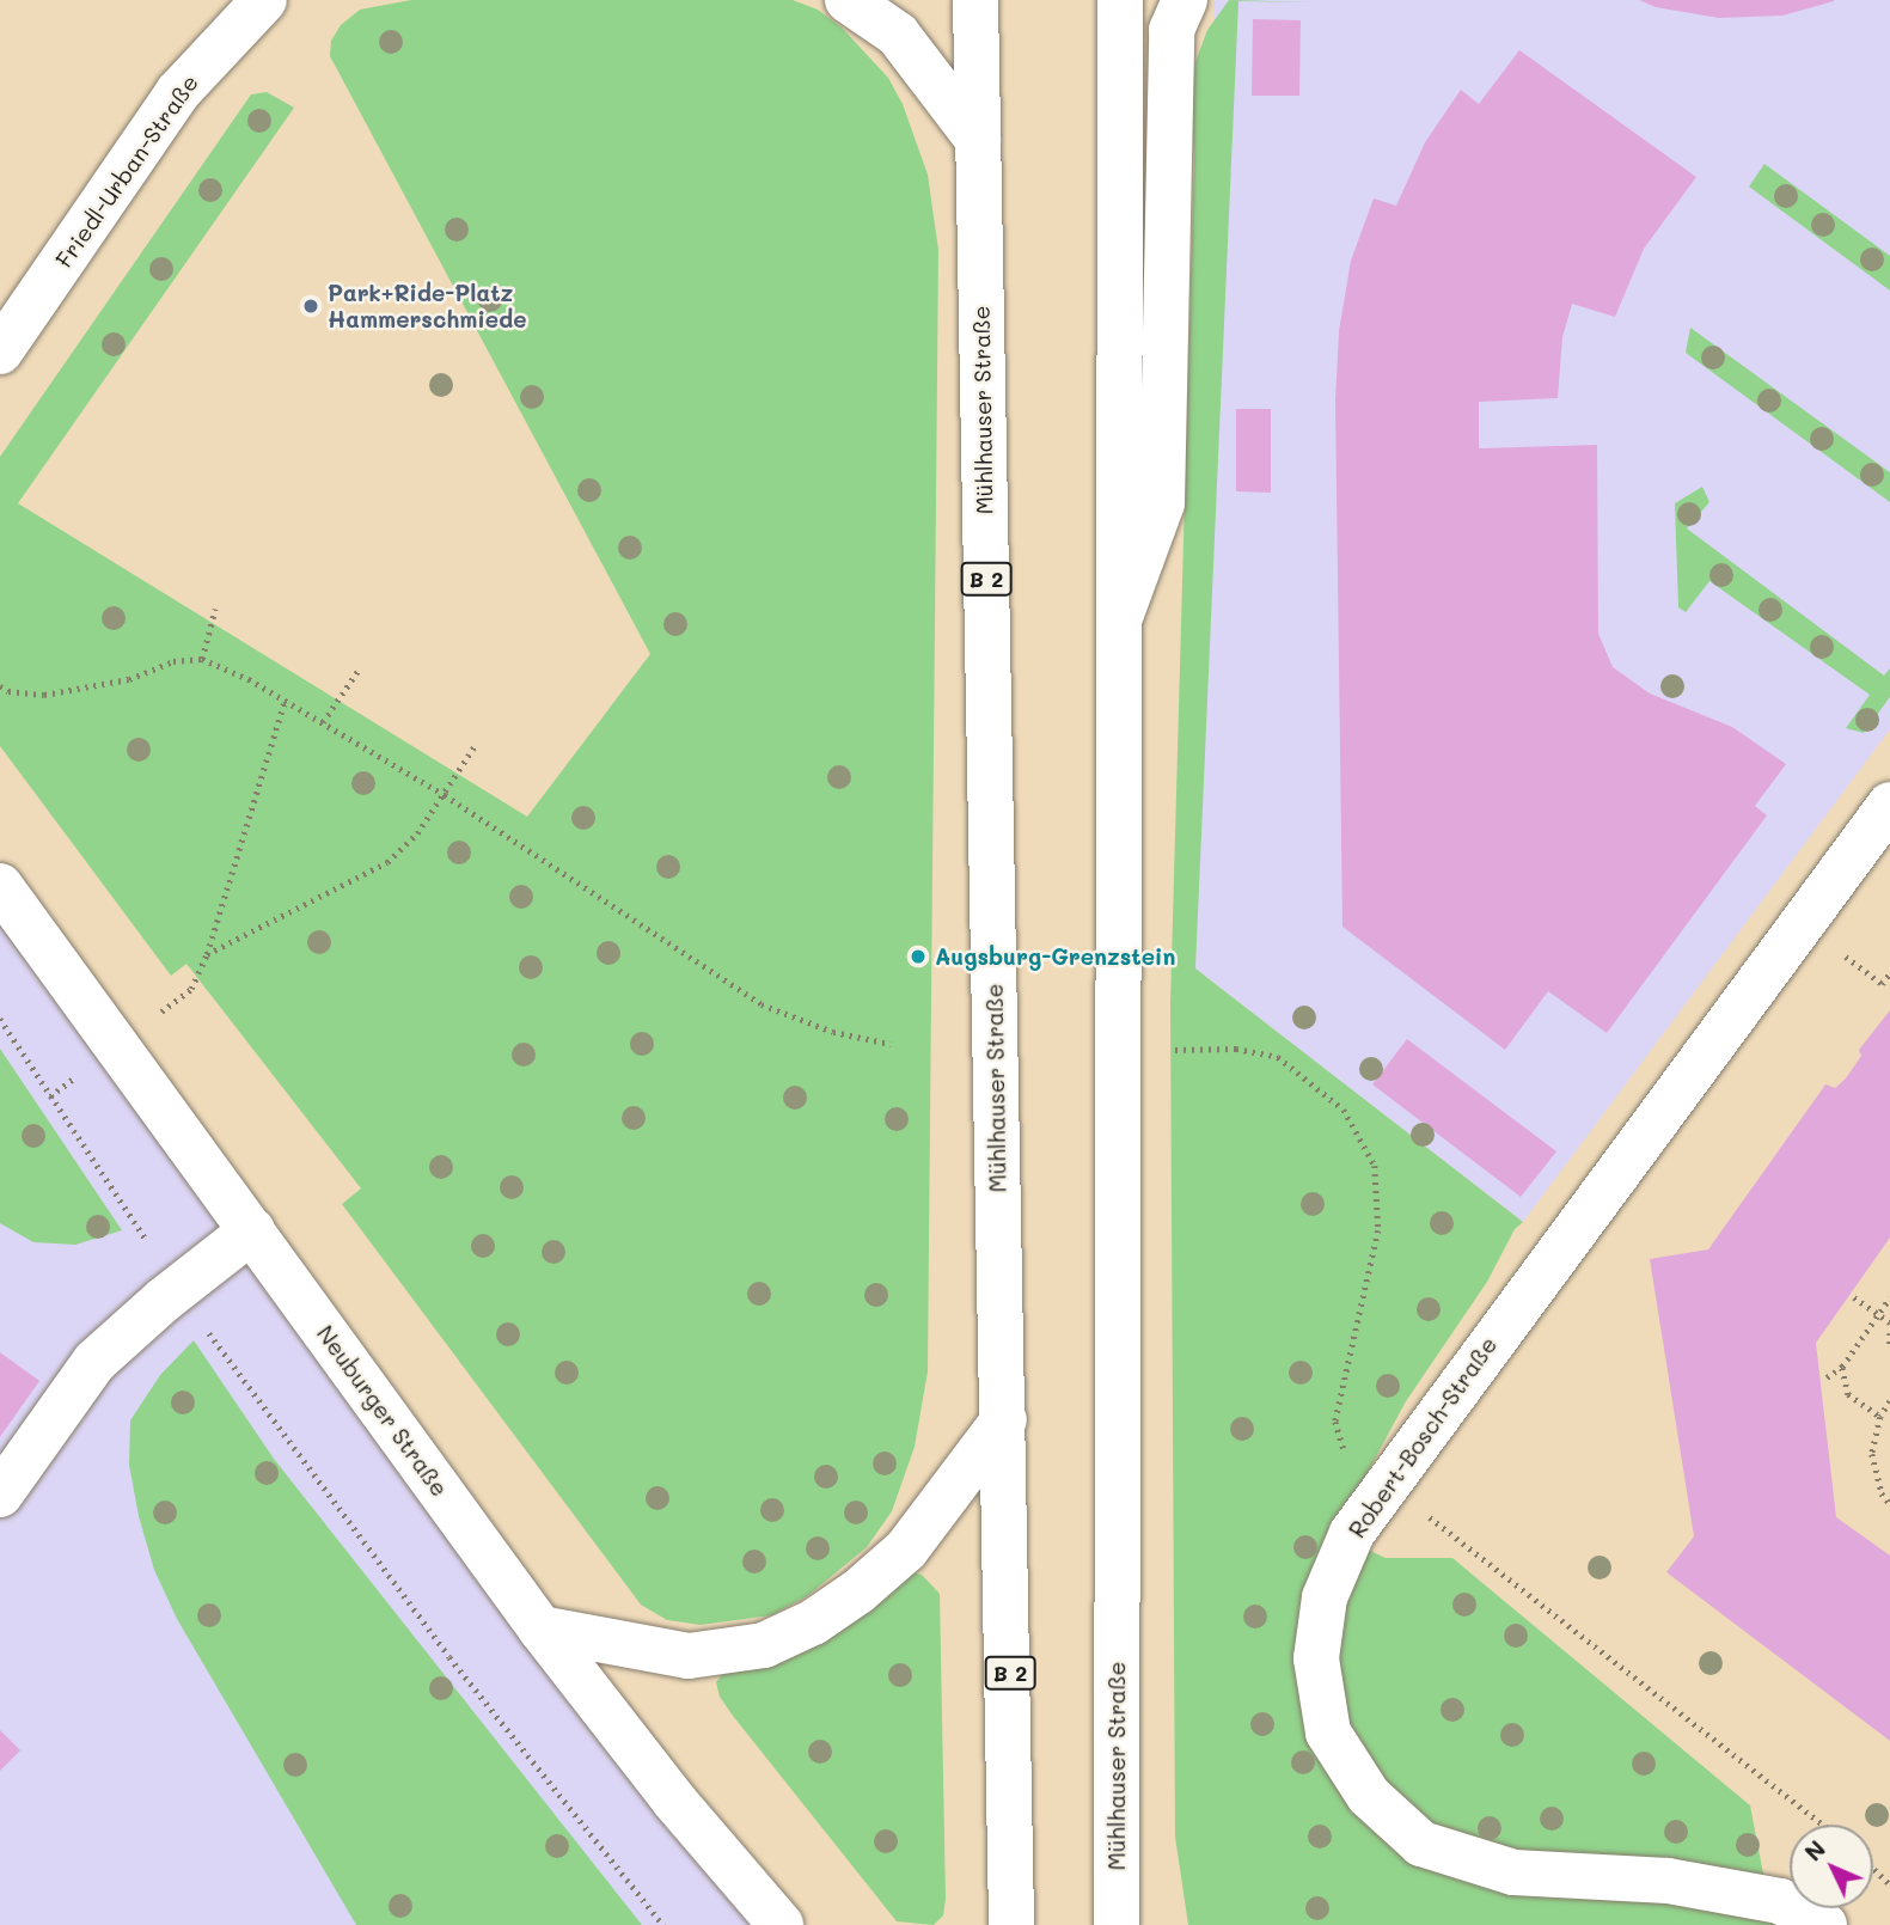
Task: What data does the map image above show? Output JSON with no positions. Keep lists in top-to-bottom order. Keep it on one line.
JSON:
{"streets":{"street":["Friedl-Urban-Straße","Mühlhauser Straße","B 2","Neuburger Straße","Robert-Bosch-Straße"]},"places":["Park+Ride-Platz Hammerschmiede","Augsburg-Grenzstein"],"north":"top left"}
